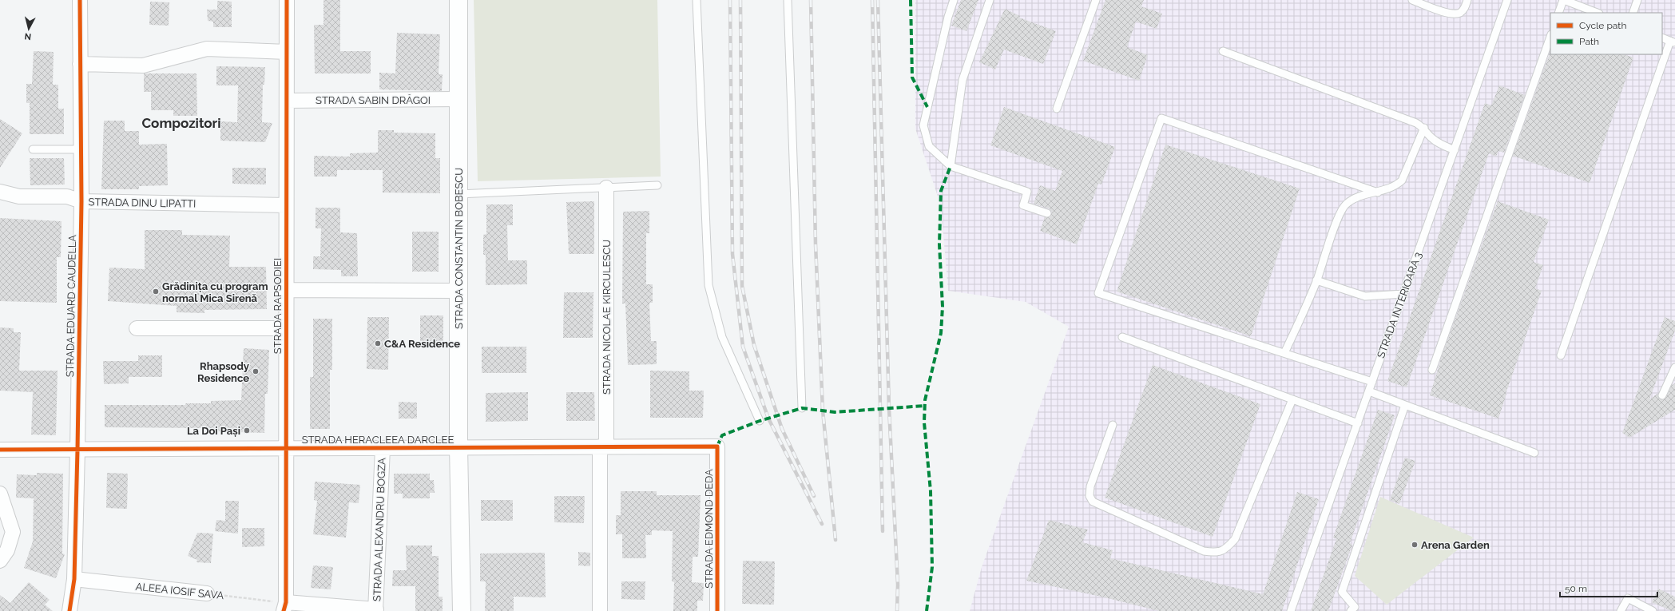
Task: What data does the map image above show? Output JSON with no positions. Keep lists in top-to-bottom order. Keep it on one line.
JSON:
{"streets":{"street":["STRADA SABIN DRĂGOI","STRADA DINU LIPATTI","STRADA CONSTANTIN BOBESCU","STRADA EDUARD CAUDELLA","STRADA RAPSODIEI","STRADA NICOLAE KIRCULESCU","STRADA HERACLEEA DARCLEE","STRADA EDMOND DEDA","STRADA ALEXANDRU BOGZA","ALEEA IOSIF SAVA"],"lane":["STRADA INTERIOARĂ 3"]},"crossings":[["STRADA SABIN DRĂGOI","STRADA CONSTANTIN BOBESCU"],["STRADA SABIN DRĂGOI","STRADA RAPSODIEI"],["STRADA DINU LIPATTI","STRADA EDUARD CAUDELLA"],["STRADA DINU LIPATTI","STRADA RAPSODIEI"],["STRADA CONSTANTIN BOBESCU","STRADA HERACLEEA DARCLEE"],["STRADA EDUARD CAUDELLA","STRADA HERACLEEA DARCLEE"],["STRADA EDUARD CAUDELLA","ALEEA IOSIF SAVA"],["STRADA RAPSODIEI","STRADA HERACLEEA DARCLEE"],["STRADA RAPSODIEI","ALEEA IOSIF SAVA"],["STRADA NICOLAE KIRCULESCU","STRADA HERACLEEA DARCLEE"],["STRADA HERACLEEA DARCLEE","STRADA EDMOND DEDA"],["STRADA HERACLEEA DARCLEE","STRADA ALEXANDRU BOGZA"]],"districts":["Compozitori"],"places":["Grădinița cu program normal Mica Sirenă","C&A Residence","Rhapsody Residence","La Doi Pași","Arena Garden"],"legend":["Cycle path","Path"],"scale_bar":"50 m","north":"bottom"}
